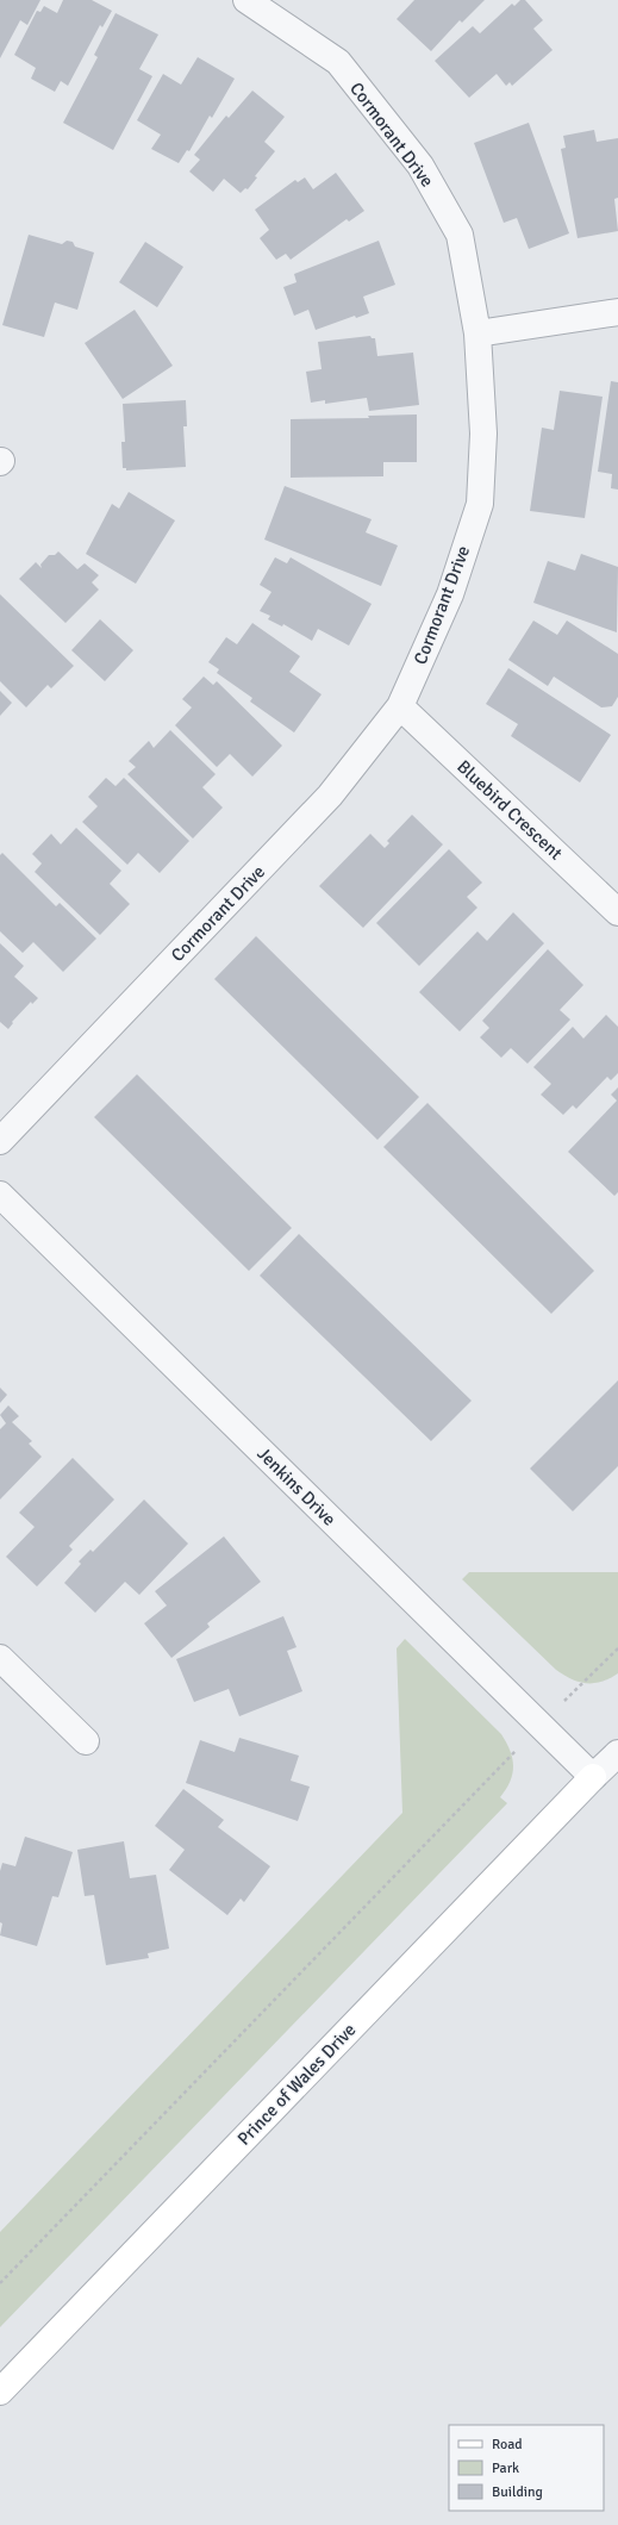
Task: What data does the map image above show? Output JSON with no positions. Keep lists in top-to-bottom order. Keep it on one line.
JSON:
{"streets":{"main road":["Prince of Wales Drive"],"street":["Cormorant Drive","Bluebird Crescent","Jenkins Drive"]},"crossings":[["Cormorant Drive","Bluebird Crescent"],["Jenkins Drive","Prince of Wales Drive"]],"legend":["Road","Park","Building"]}
